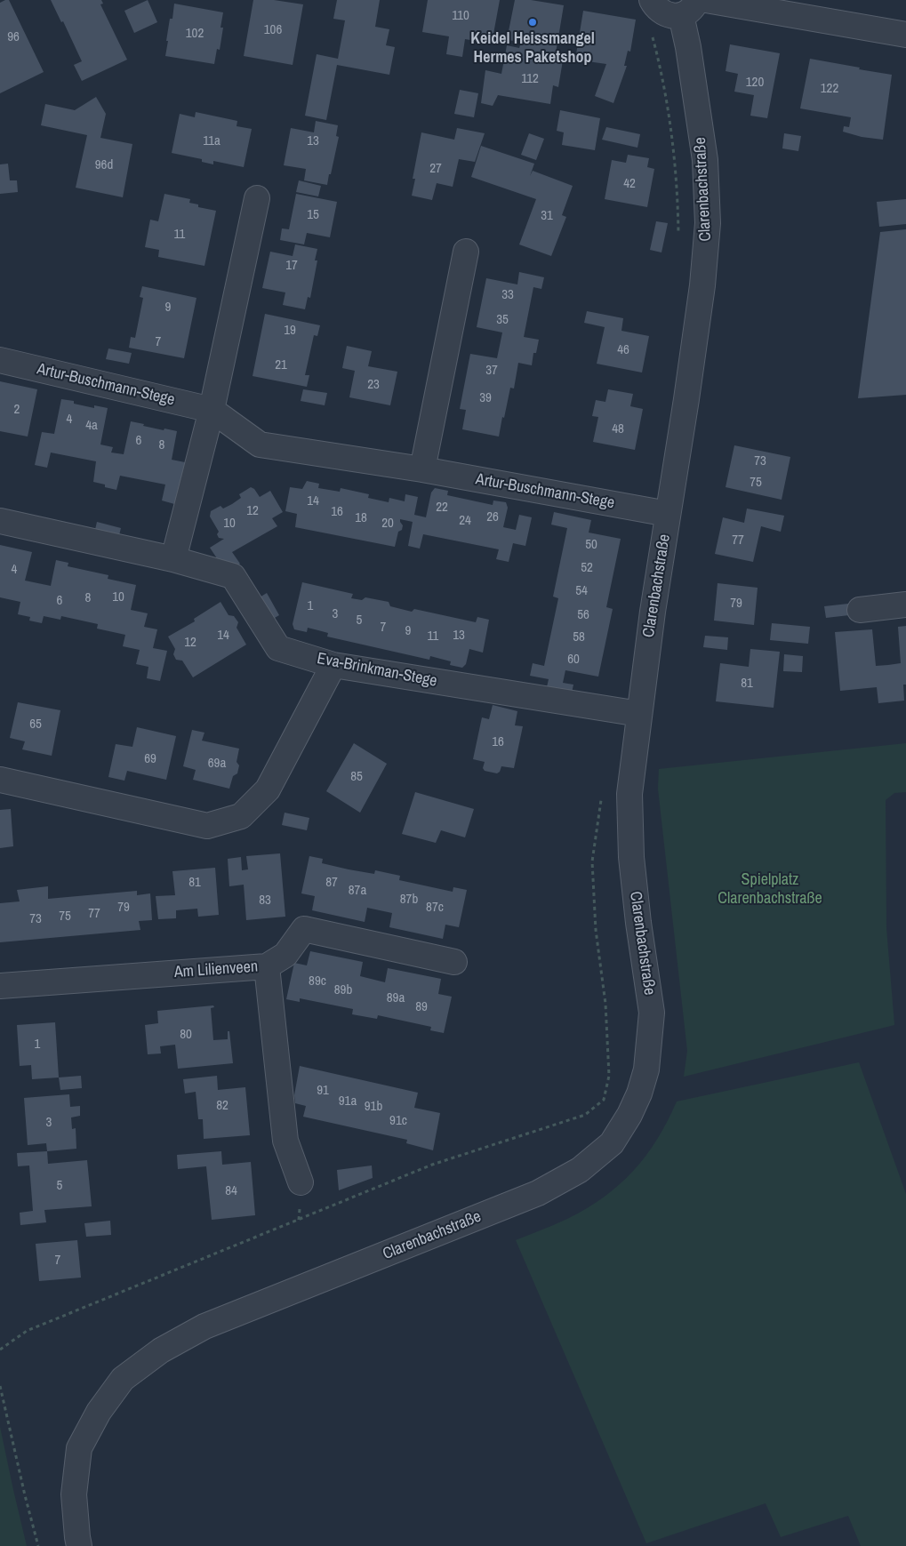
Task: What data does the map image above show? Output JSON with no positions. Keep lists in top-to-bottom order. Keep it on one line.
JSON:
{"streets":{"street":["Clarenbachstraße","Artur-Buschmann-Stege","Eva-Brinkman-Stege","Am Lilienveen"]},"crossings":[["Clarenbachstraße","Artur-Buschmann-Stege"],["Clarenbachstraße","Eva-Brinkman-Stege"]],"parks":["Spielplatz Clarenbachstraße"],"places":["Keidel Heissmangel Hermes Paketshop"],"house_numbers":["110","106","102","96","112","120","122","11a","13","96d","27","42","15","31","11","17","33","9","35","19","7","46","21","37","23","39","2","4","4a","48","6","8","73","75","14","22","12","16","26","18","24","10","20","77","50","52","4","54","10","8","6","79","1","3","56","5","7","9","14","13","11","58","12","60","81","65","16","69","69a","85","81","87","87a","87b","83","79","87c","77","75","73","89c","89b","89a","89","80","1","91","91a","82","91b","91c","3","5","84","7"]}
